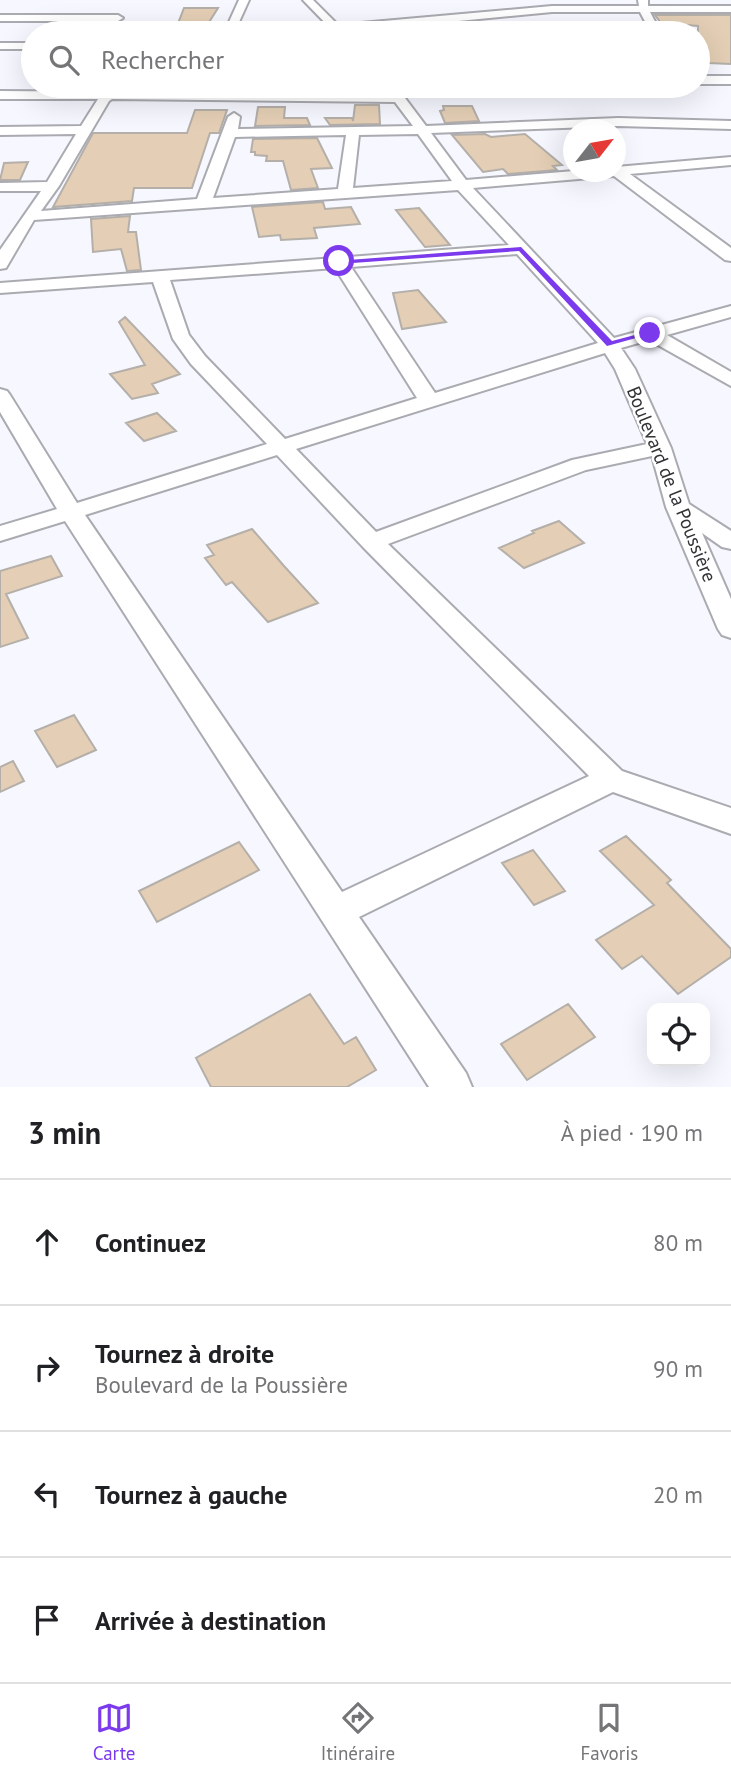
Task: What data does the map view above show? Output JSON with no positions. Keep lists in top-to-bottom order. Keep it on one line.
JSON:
{"streets":{"street":["Boulevard de la Poussière"]},"north":"top right","page":{"search":"Rechercher","heading":["3 min","À pied · 190 m"],"list":[["Continuez","80 m"],["Tournez à droite","Boulevard de la Poussière","90 m"],["Tournez à gauche","20 m"],"Arrivée à destination"],"nav":["Carte","Itinéraire","Favoris"]}}
